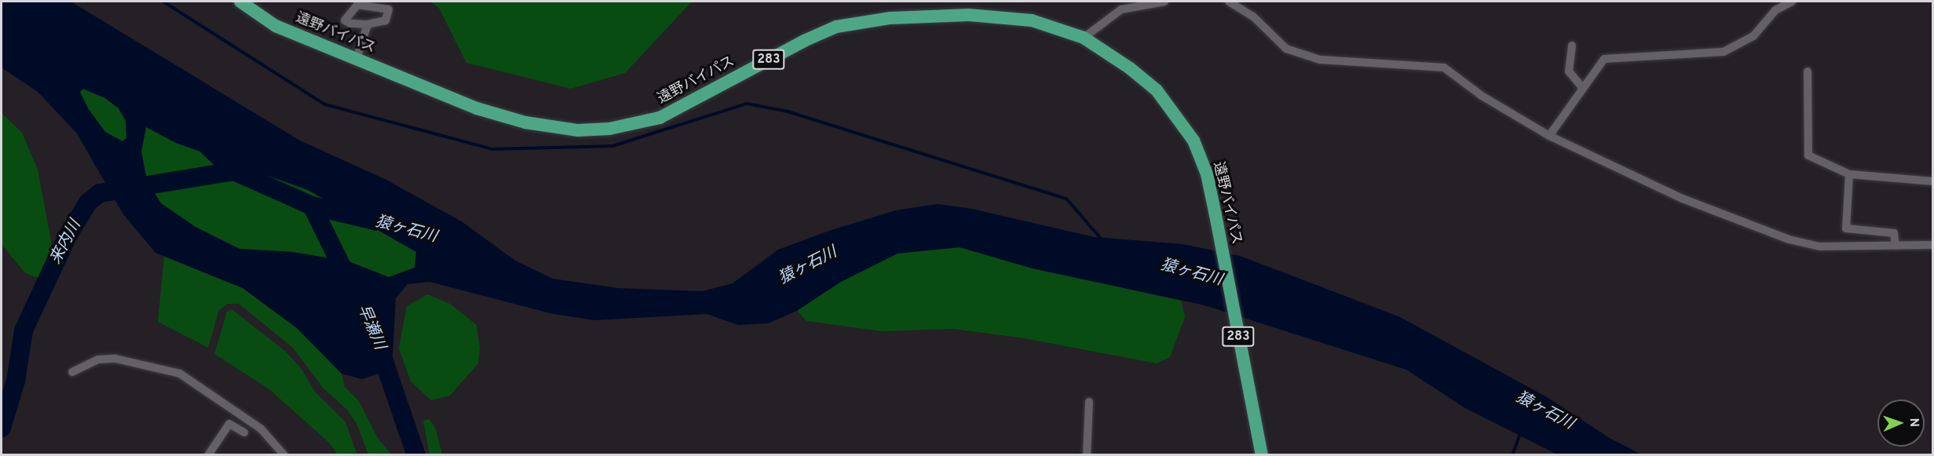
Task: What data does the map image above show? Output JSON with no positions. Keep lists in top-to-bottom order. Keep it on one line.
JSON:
{"streets":{"highway":["遠野バイパス","283"]},"water":["猿ヶ石川","来内川","早瀬川"],"north":"right"}
